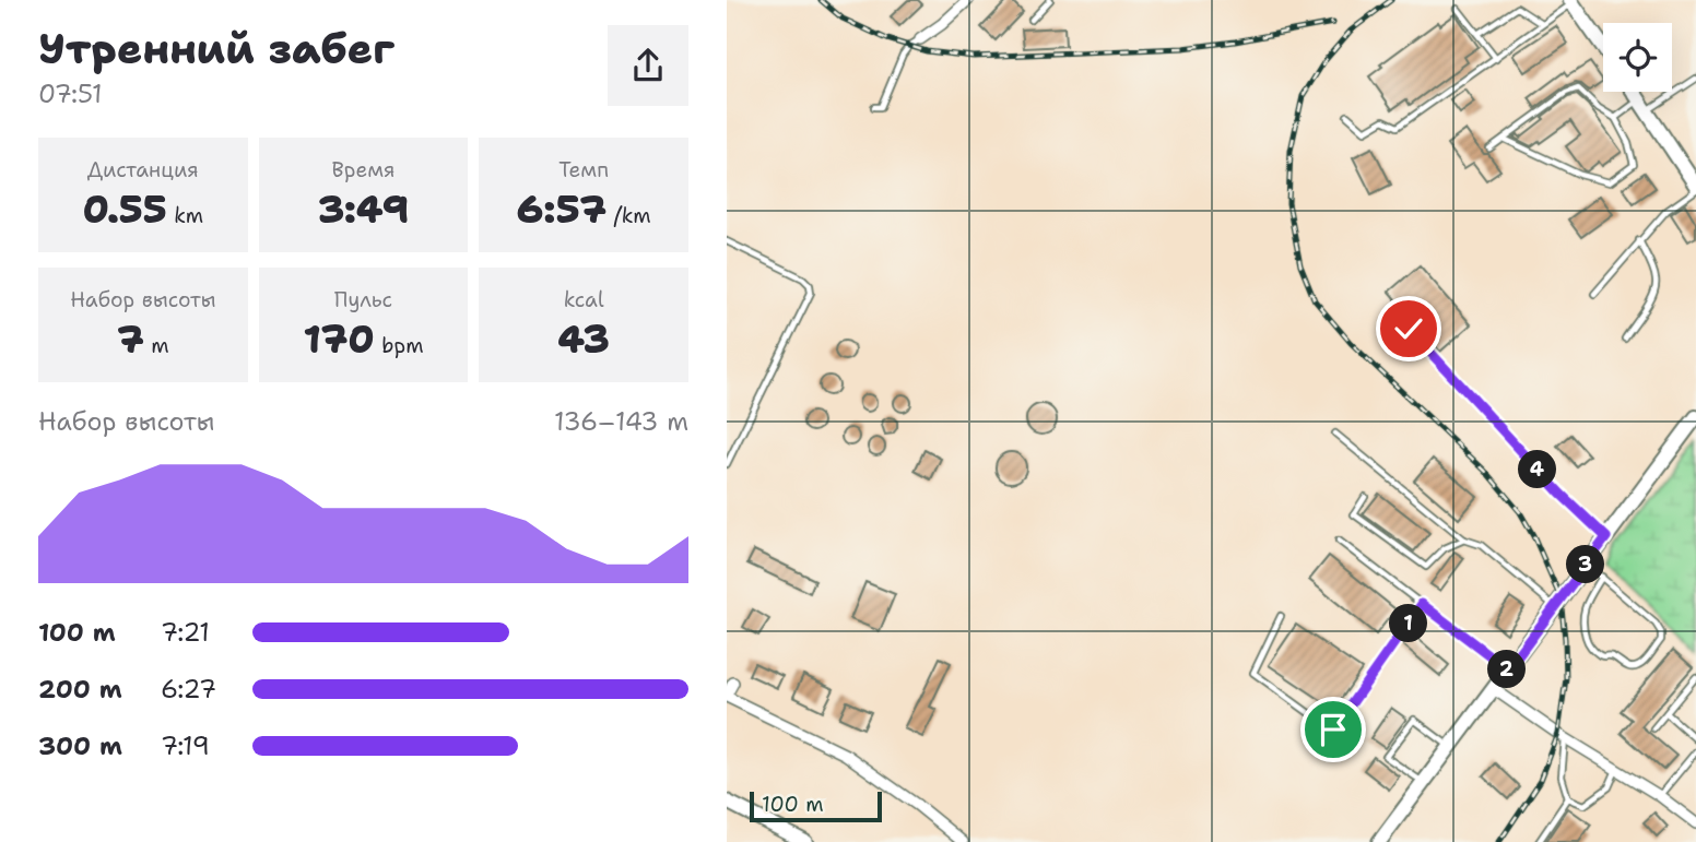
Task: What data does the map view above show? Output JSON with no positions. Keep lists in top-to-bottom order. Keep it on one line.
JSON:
{"scale_bar":"100 m","page":{"heading":["Утренний забег","07:51"],"stats":[["Дистанция","0.55 km"],["Время","3:49"],["Темп","6:57 /km"],["Набор высоты","7 m"],["Пульс","170 bpm"],["kcal","43"]],"chart":["Набор высоты","136–143 m"],"pins":["4","3","1","2"],"list":[{"name":"100 m","note":"7:21"},{"name":"200 m","note":"6:27"},{"name":"300 m","note":"7:19"}],"scale":"100 m"}}
